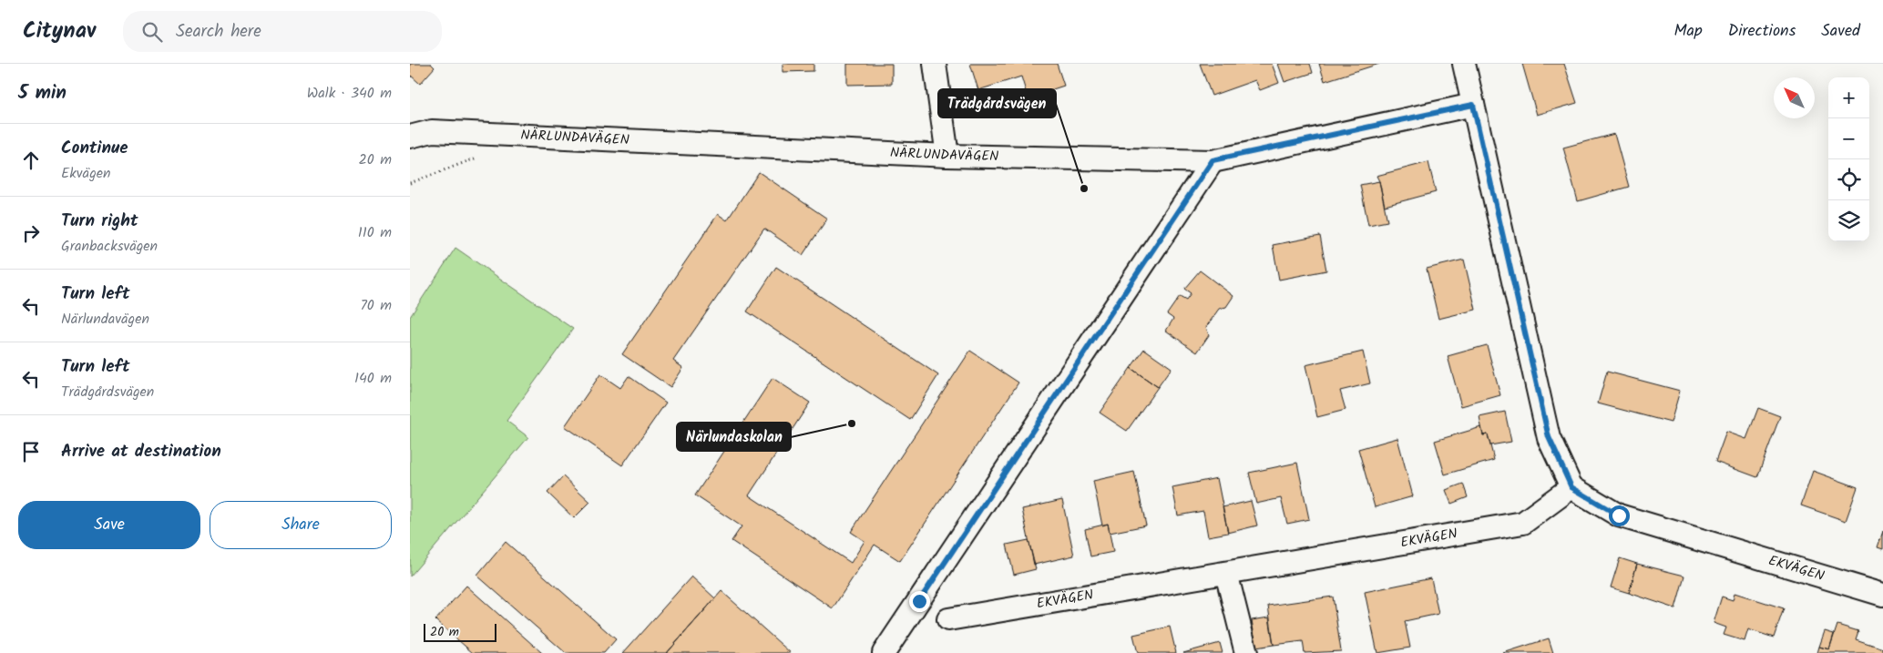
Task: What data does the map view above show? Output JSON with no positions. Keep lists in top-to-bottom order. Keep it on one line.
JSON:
{"streets":{"street":["NÄRLUNDAVÄGEN","EKVÄGEN"]},"places":["Trädgårdsvägen","Närlundaskolan"],"scale_bar":"20 m","north":"top left","page":{"header":"Citynav","search":"Search here","nav":["Map","Directions","Saved"],"heading":["5 min","Walk · 340 m"],"map_buttons":["+","−"],"list":[["Continue","Ekvägen","20 m"],["Turn right","Granbacksvägen","110 m"],["Turn left","Närlundavägen","70 m"],["Turn left","Trädgårdsvägen","140 m"],"Arrive at destination"],"buttons":["Save","Share"],"scale":"20 m"}}
